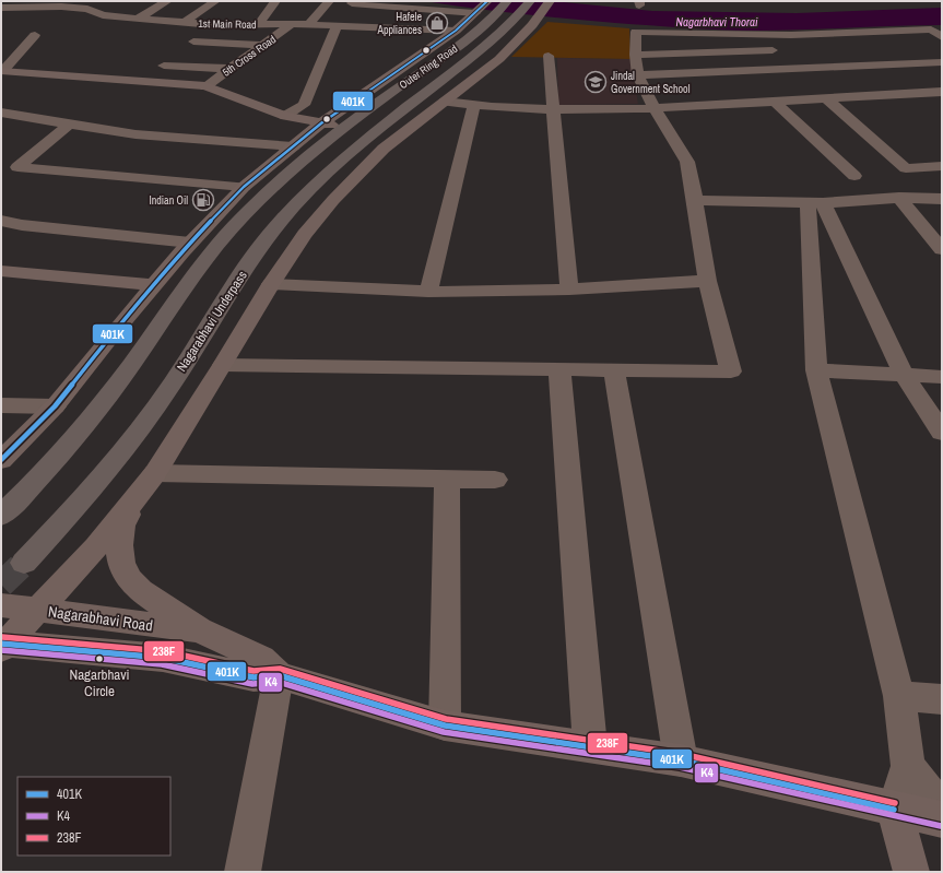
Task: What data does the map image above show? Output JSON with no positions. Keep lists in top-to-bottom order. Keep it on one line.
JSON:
{"streets":{"highway":["Outer Ring Road","Nagarabhavi Underpass"],"street":["1st Main Road","5th Cross Road","Nagarabhavi Road"]},"crossings":[["1st Main Road","5th Cross Road"],["Outer Ring Road","Nagarabhavi Underpass"]],"water":["Nagarbhavi Thorai"],"places":{"shop":["Hafele Appliances"],"school or university":["Jindal Government School"],"fuel station":["Indian Oil"],"other":["Nagarbhavi Circle"]},"lines":["transit line 401K","transit line 238F","transit line K4"],"legend":["401K","K4","238F"]}
